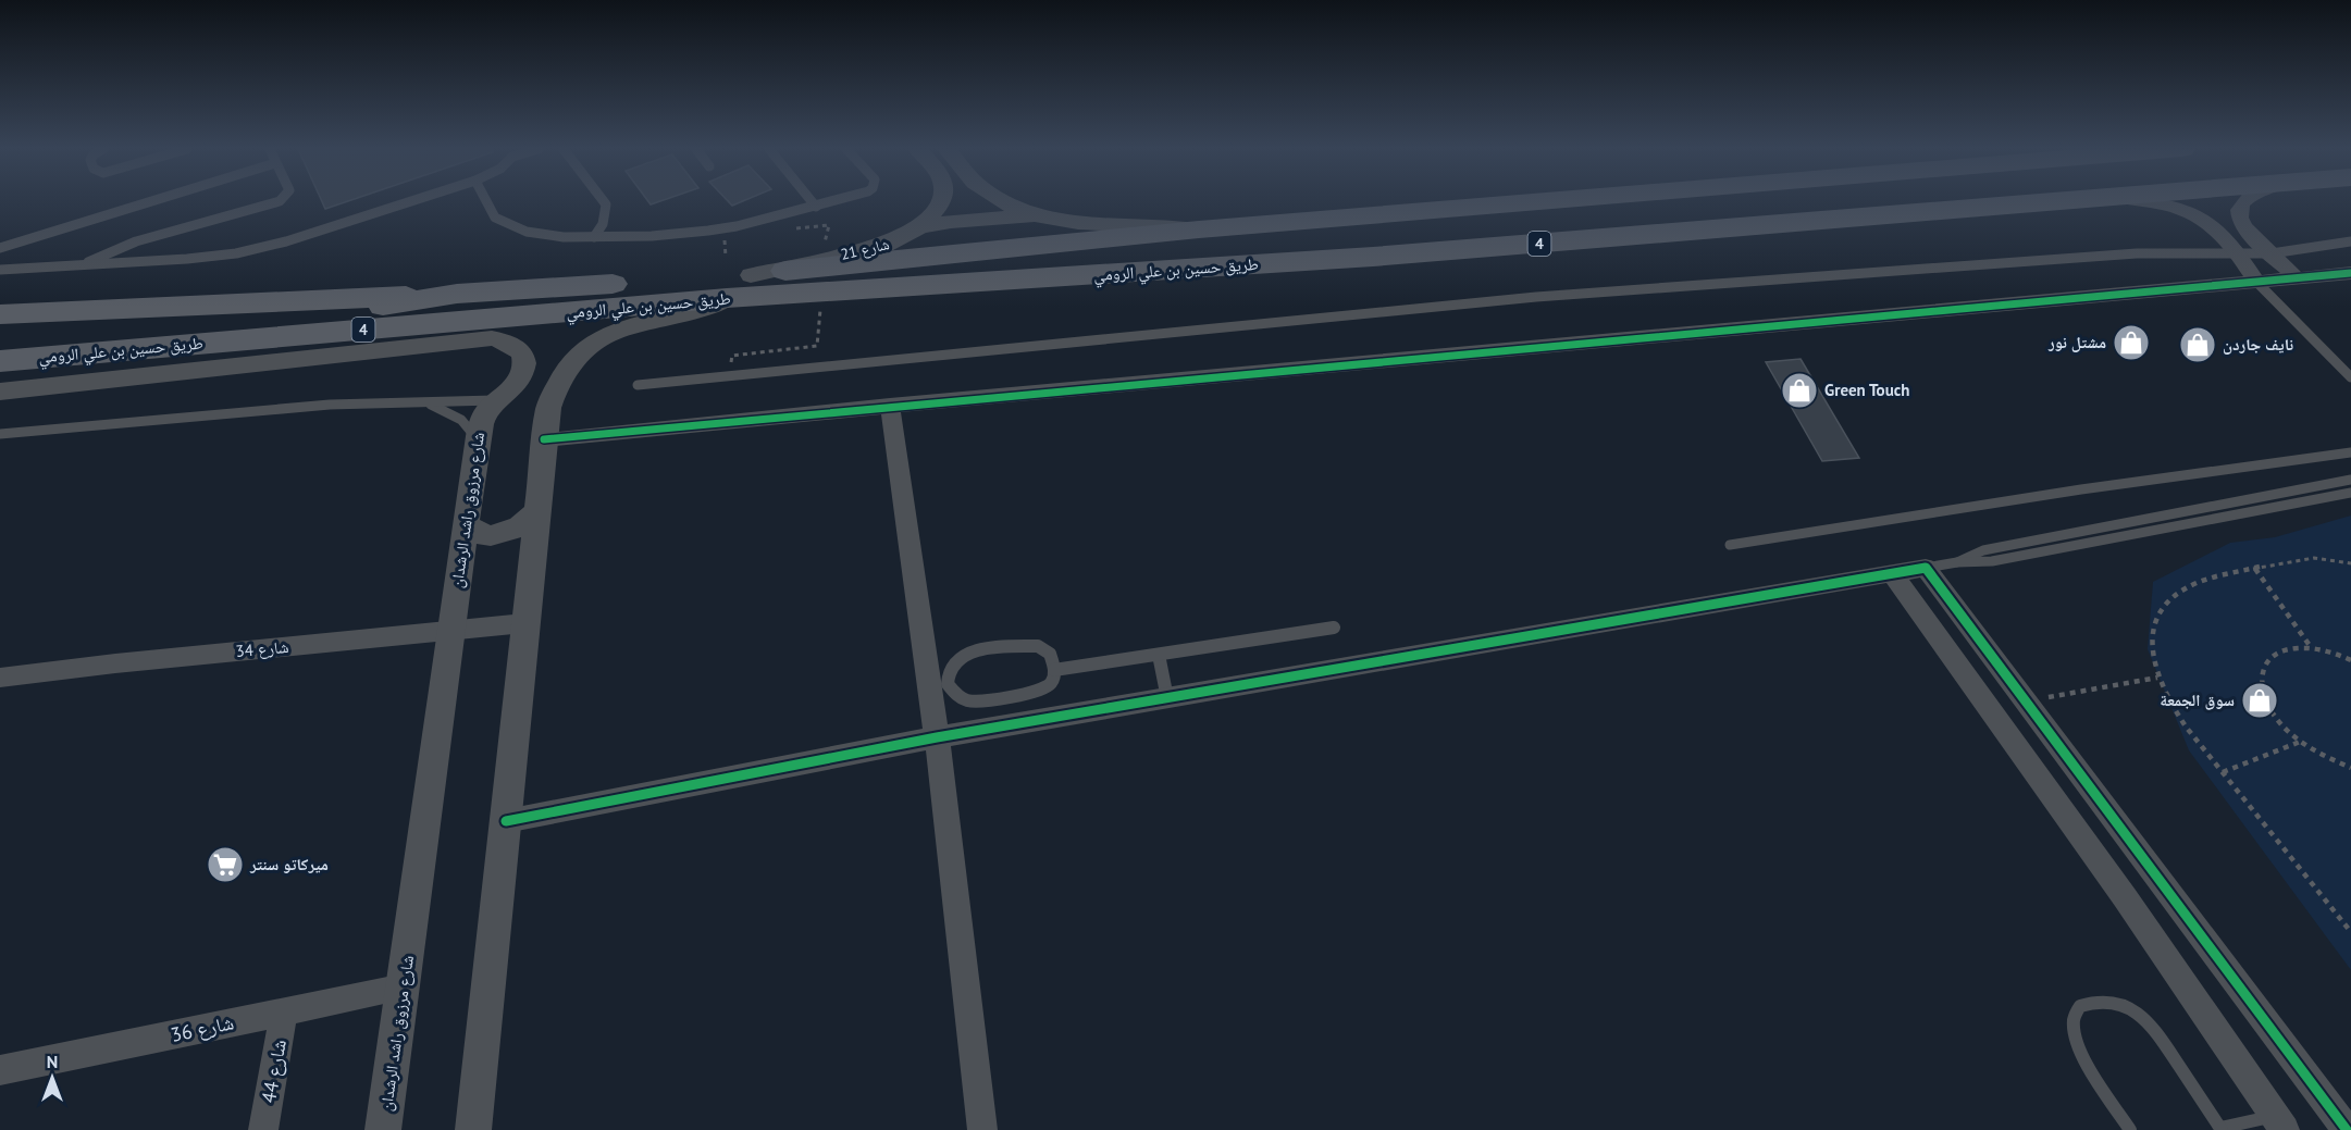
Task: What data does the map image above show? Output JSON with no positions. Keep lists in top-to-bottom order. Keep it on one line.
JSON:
{"streets":{"highway":["4","طريق حسين بن علي الرومي"],"street":["شارع 21","شارع مرزوق راشد الرشدان","شارع 34","شارع 36","شارع 44"]},"crossings":[["شارع 21","طريق حسين بن علي الرومي"],["شارع مرزوق راشد الرشدان","شارع 34"],["شارع مرزوق راشد الرشدان","شارع 36"],["شارع 36","شارع 44"]],"places":{"shop":["مشتل نور","نايف جاردن","Green Touch","سوق الجمعة"],"supermarket":["ميركاتو سنتر"]},"north":"top"}
